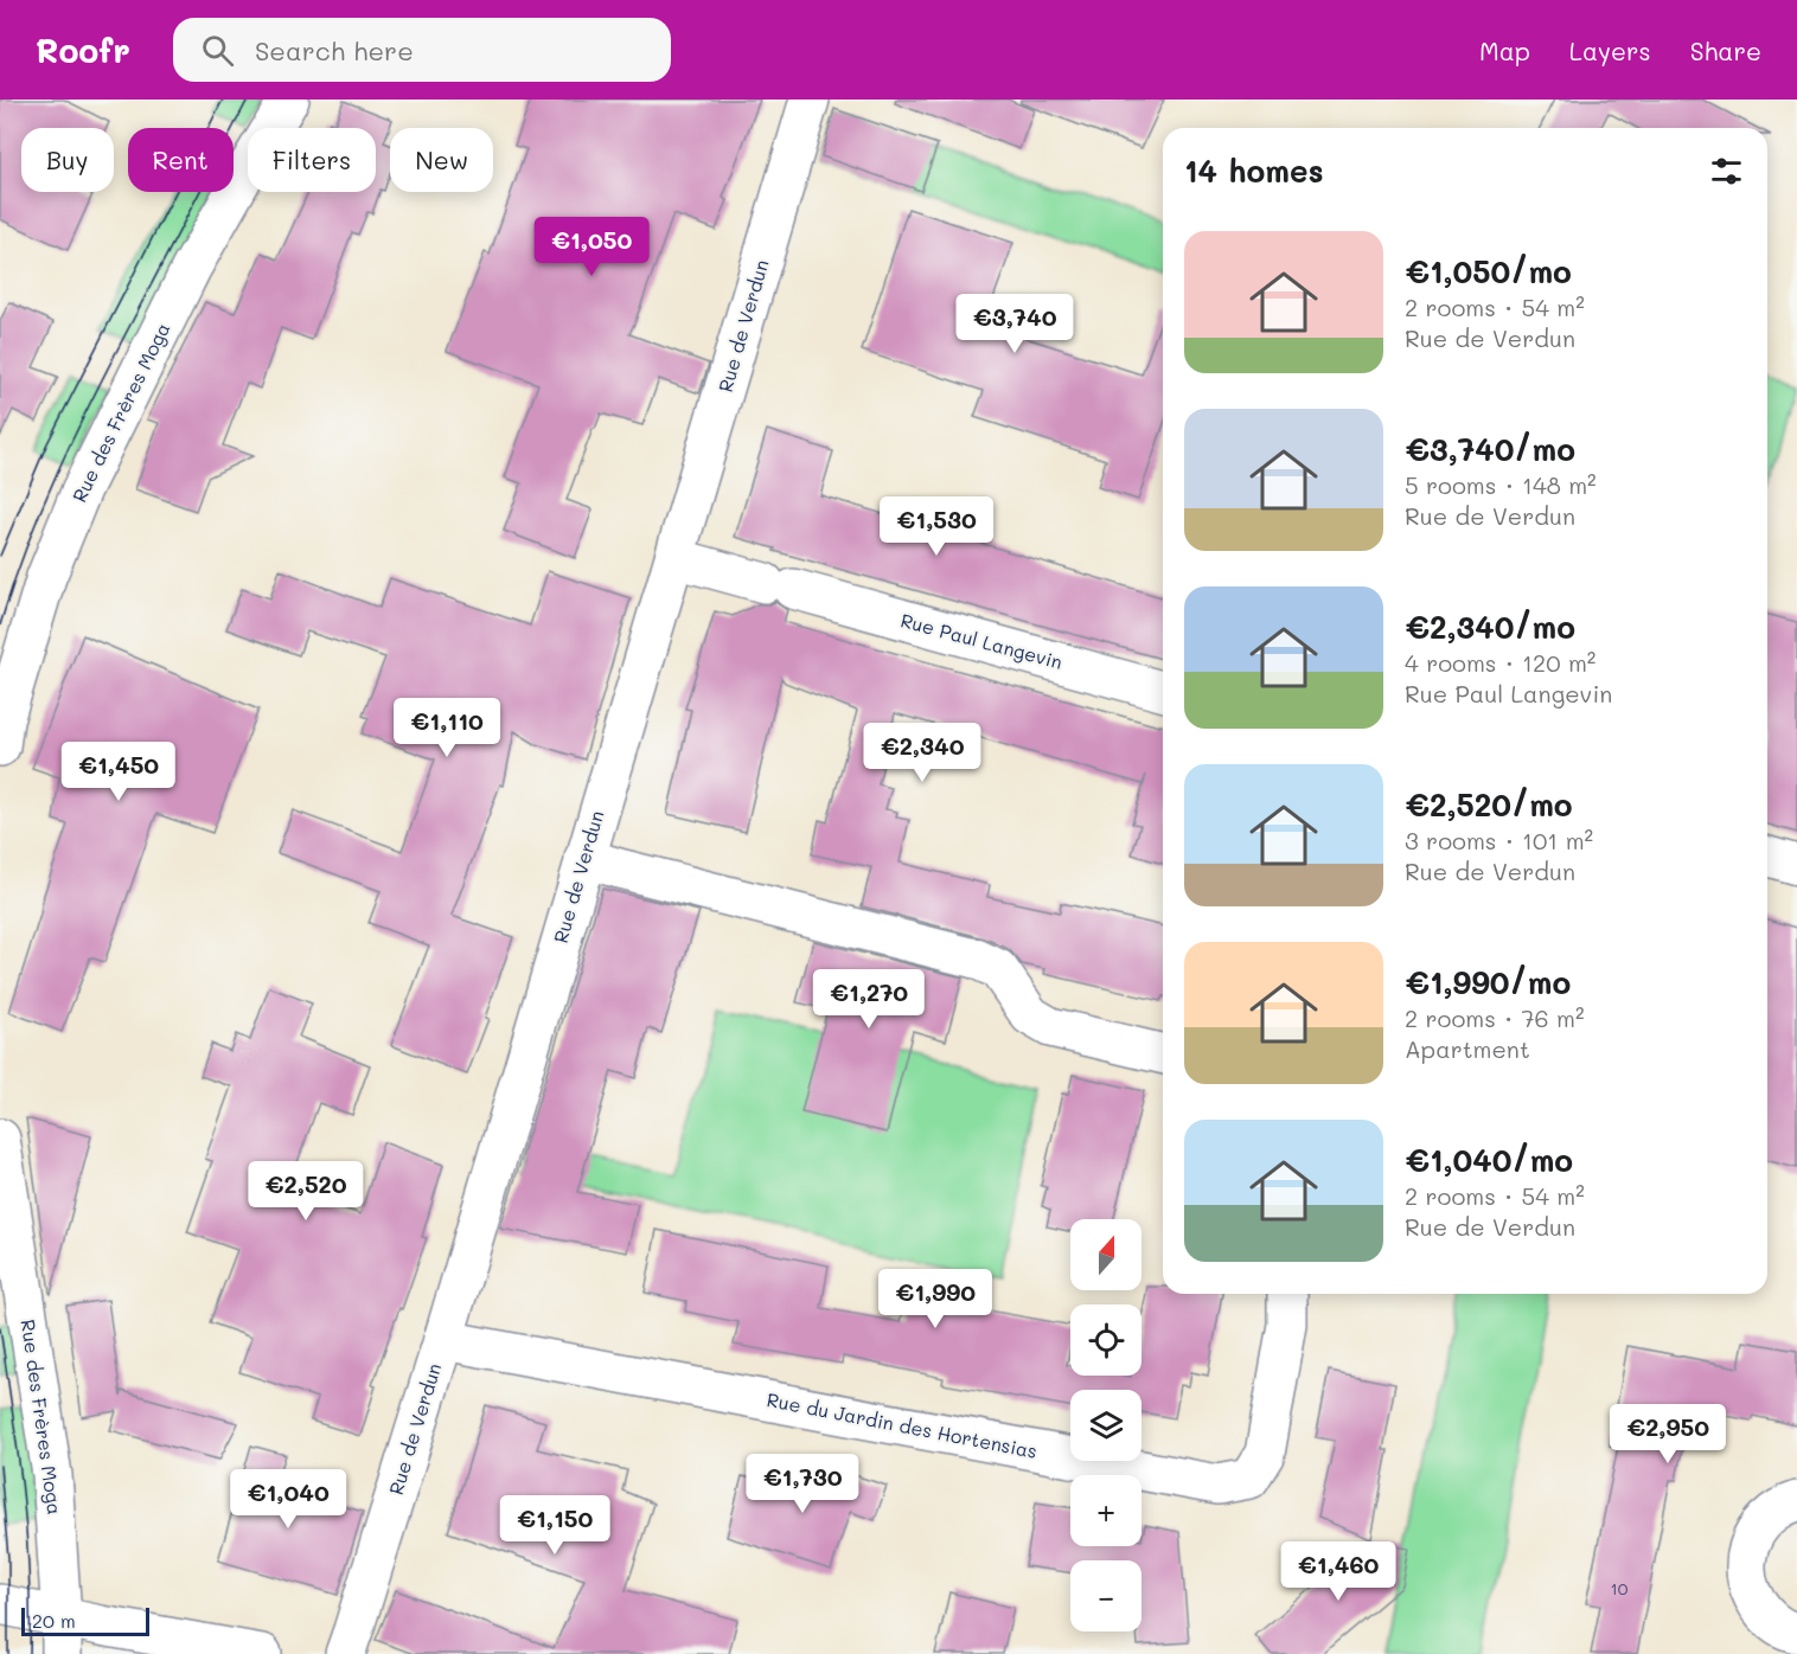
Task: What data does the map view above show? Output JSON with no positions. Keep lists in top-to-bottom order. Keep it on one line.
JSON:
{"streets":{"street":["Rue de Verdun","Rue des Frères Moga","Rue Paul Langevin","Rue du Jardin des Hortensias"]},"crossings":[["Rue de Verdun","Rue Paul Langevin"],["Rue de Verdun","Rue du Jardin des Hortensias"]],"house_numbers":["10"],"scale_bar":"20 m","north":"top","page":{"header":"Roofr","search":"Search here","nav":["Map","Layers","Share"],"chip":["Buy","Rent","Filters","New"],"heading":"14 homes","list":[{"name":"€1,050/mo","note":"2 rooms · 54 m² · Rue de Verdun"},{"name":"€3,740/mo","note":"5 rooms · 148 m² · Rue de Verdun"},{"name":"€2,340/mo","note":"4 rooms · 120 m² · Rue Paul Langevin"},{"name":"€2,520/mo","note":"3 rooms · 101 m² · Rue de Verdun"},{"name":"€1,990/mo","note":"2 rooms · 76 m² · Apartment"},{"name":"€1,040/mo","note":"2 rooms · 54 m² · Rue de Verdun"}],"price":["€1,050","€3,740","€1,530","€1,110","€2,340","€1,450","€1,270","€2,520","€1,990","€2,950","€1,730","€1,040","€1,150","€1,460"],"map_buttons":["+","−"],"scale":"20 m"}}
